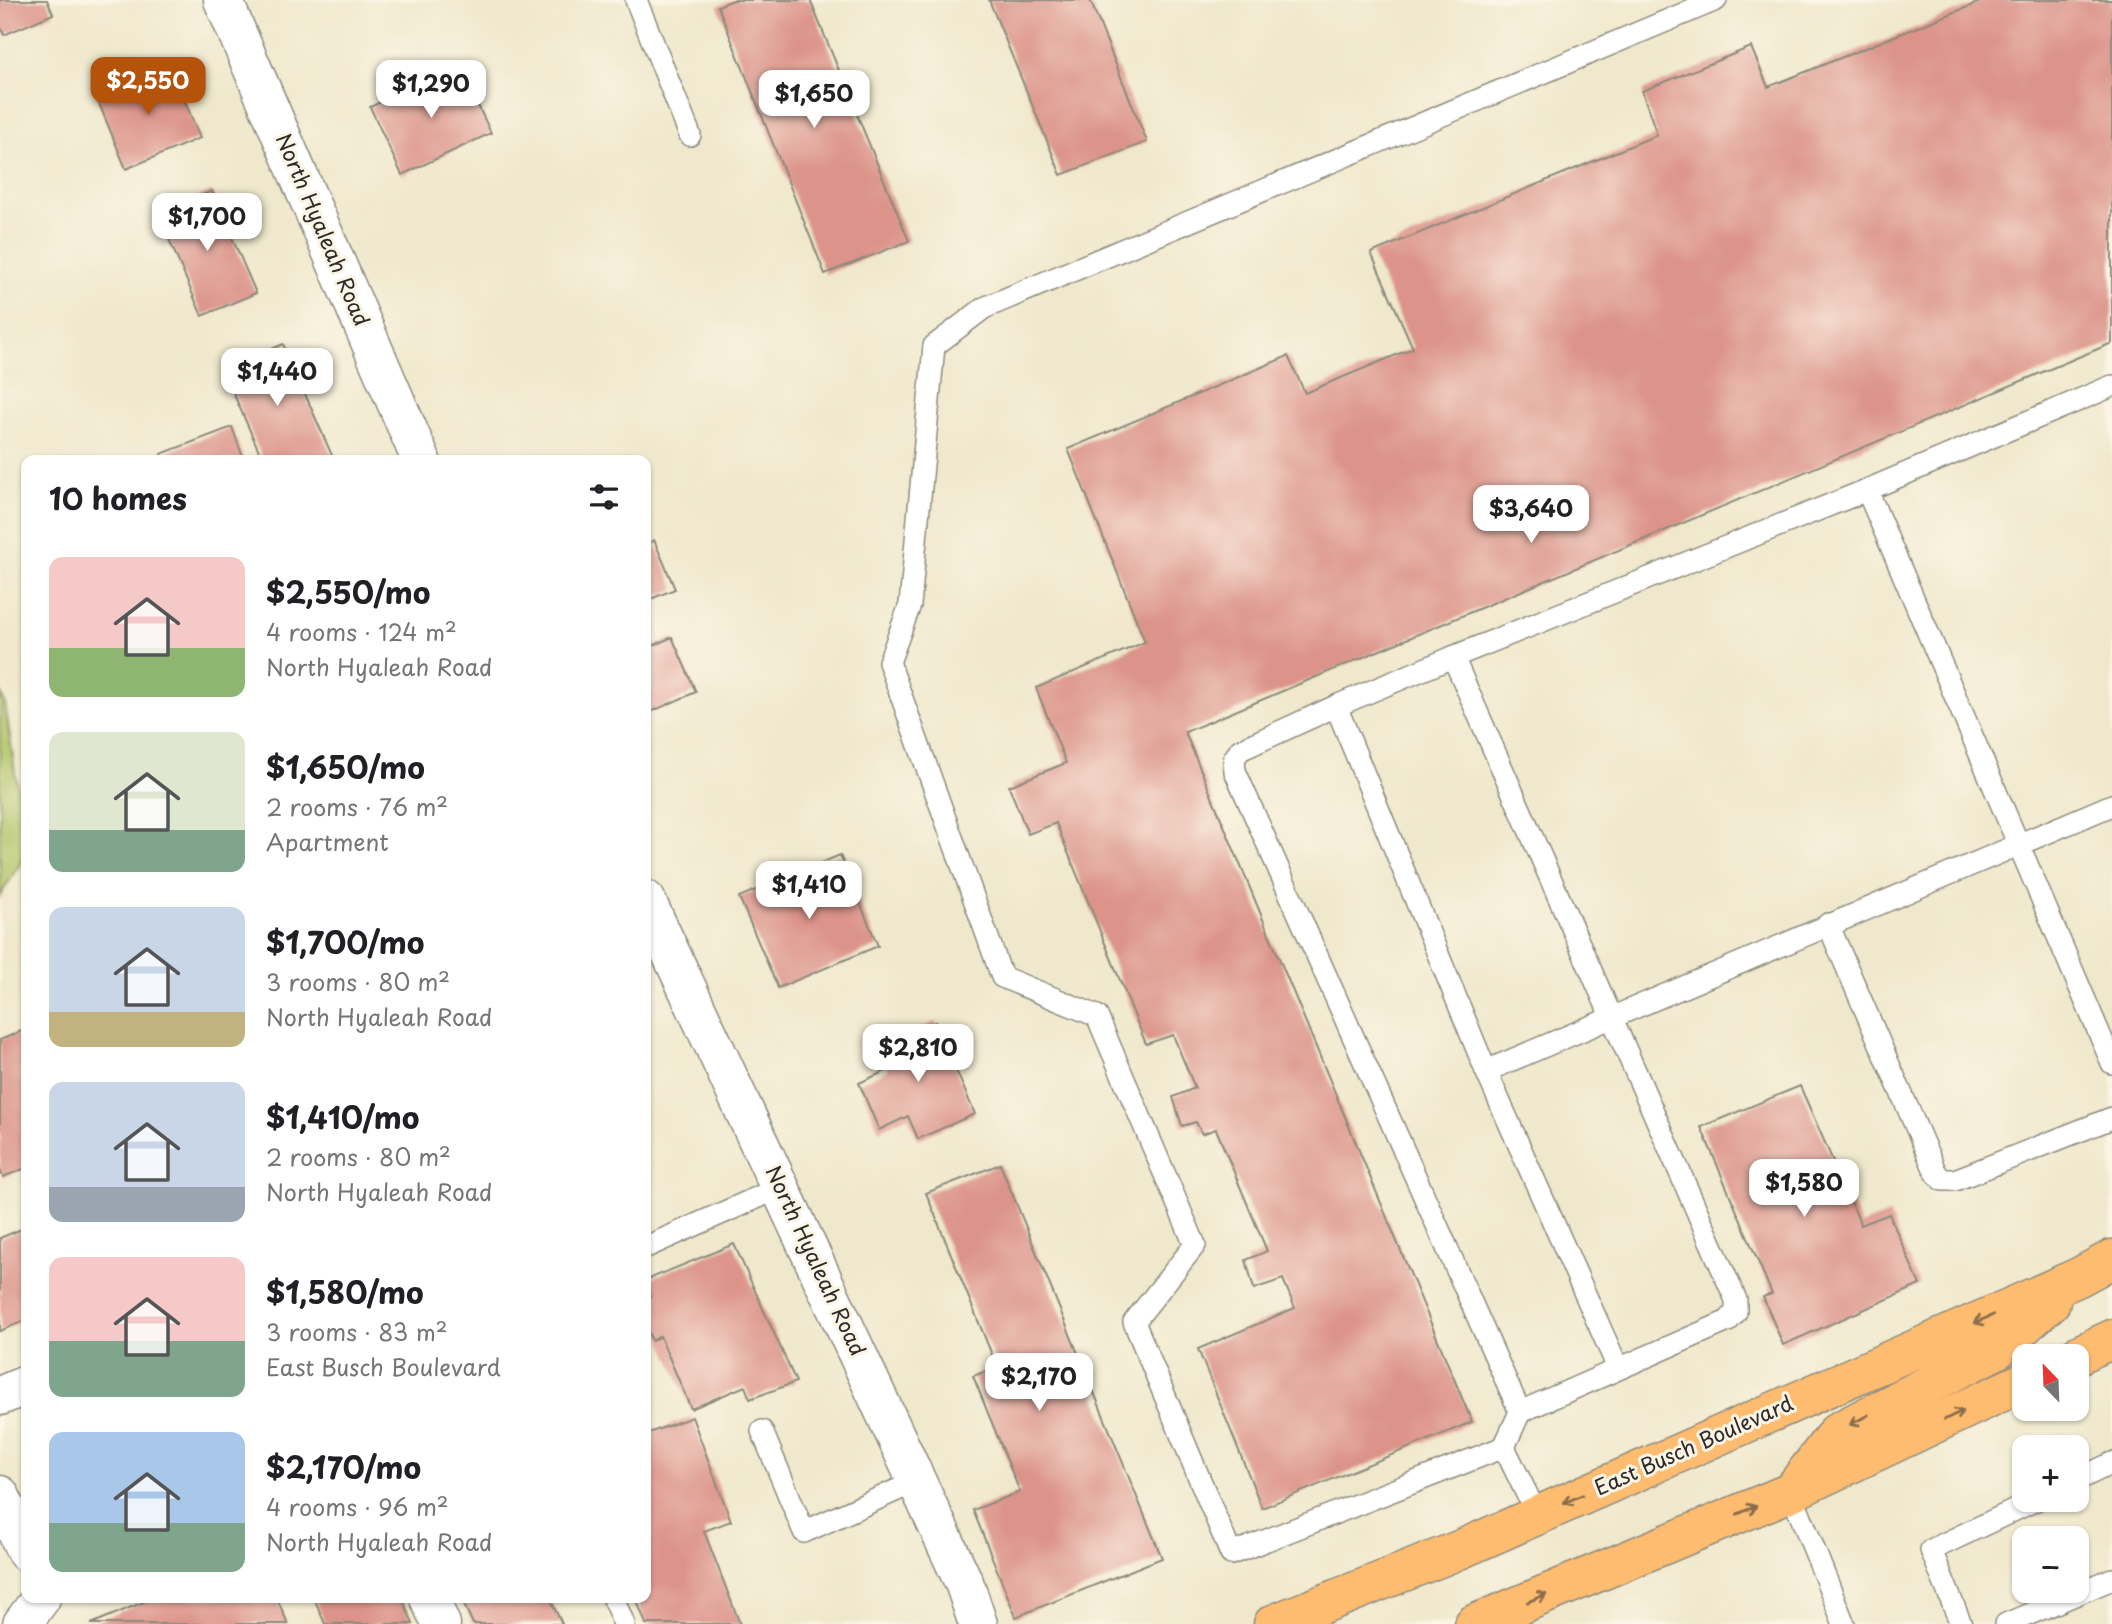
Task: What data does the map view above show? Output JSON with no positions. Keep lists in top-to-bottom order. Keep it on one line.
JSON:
{"streets":{"main road":["East Busch Boulevard"],"street":["North Hyaleah Road"]},"north":"top left","page":{"price":["$2,550","$1,290","$1,650","$1,700","$1,440","$3,640","$1,410","$2,810","$1,580","$2,170"],"heading":"10 homes","list":[{"name":"$2,550/mo","note":"4 rooms · 124 m² · North Hyaleah Road"},{"name":"$1,650/mo","note":"2 rooms · 76 m² · Apartment"},{"name":"$1,700/mo","note":"3 rooms · 80 m² · North Hyaleah Road"},{"name":"$1,410/mo","note":"2 rooms · 80 m² · North Hyaleah Road"},{"name":"$1,580/mo","note":"3 rooms · 83 m² · East Busch Boulevard"},{"name":"$2,170/mo","note":"4 rooms · 96 m² · North Hyaleah Road"}],"map_buttons":["+","−"]}}
